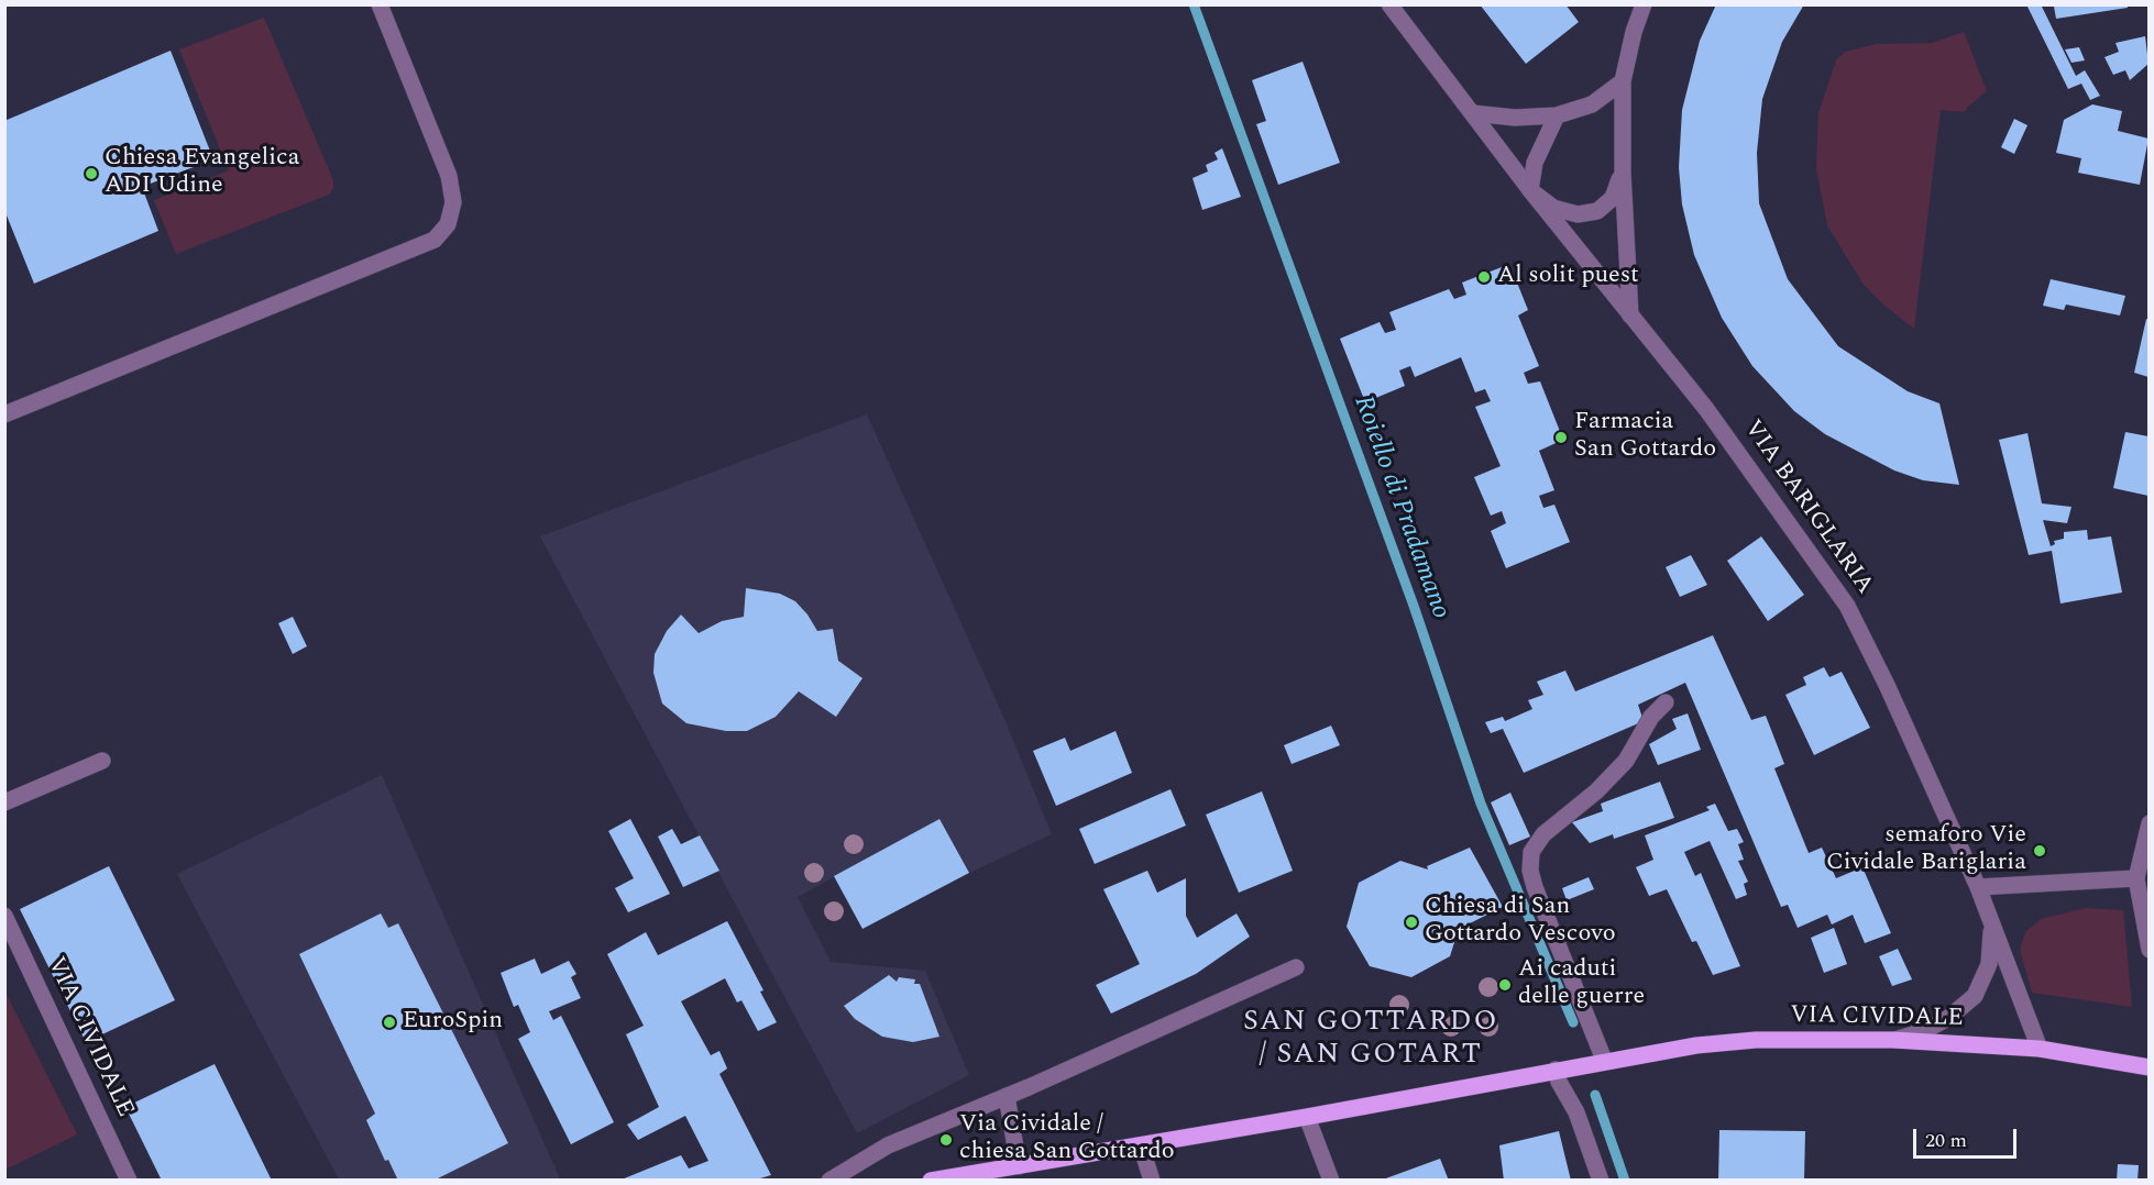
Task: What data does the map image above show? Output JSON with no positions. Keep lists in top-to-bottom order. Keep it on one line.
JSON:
{"streets":{"main road":["VIA CIVIDALE"],"street":["VIA BARIGLARIA"]},"crossings":[["VIA BARIGLARIA","VIA CIVIDALE"]],"districts":["SAN GOTTARDO / SAN GOTART"],"water":["Roiello di Pradamano"],"places":["Chiesa Evangelica ADI Udine","Al solit puest","Farmacia San Gottardo","semaforo Vie Cividale Bariglaria","Chiesa di San Gottardo Vescovo","Ai caduti delle guerre","EuroSpin","Via Cividale / chiesa San Gottardo"],"scale_bar":"20 m"}
